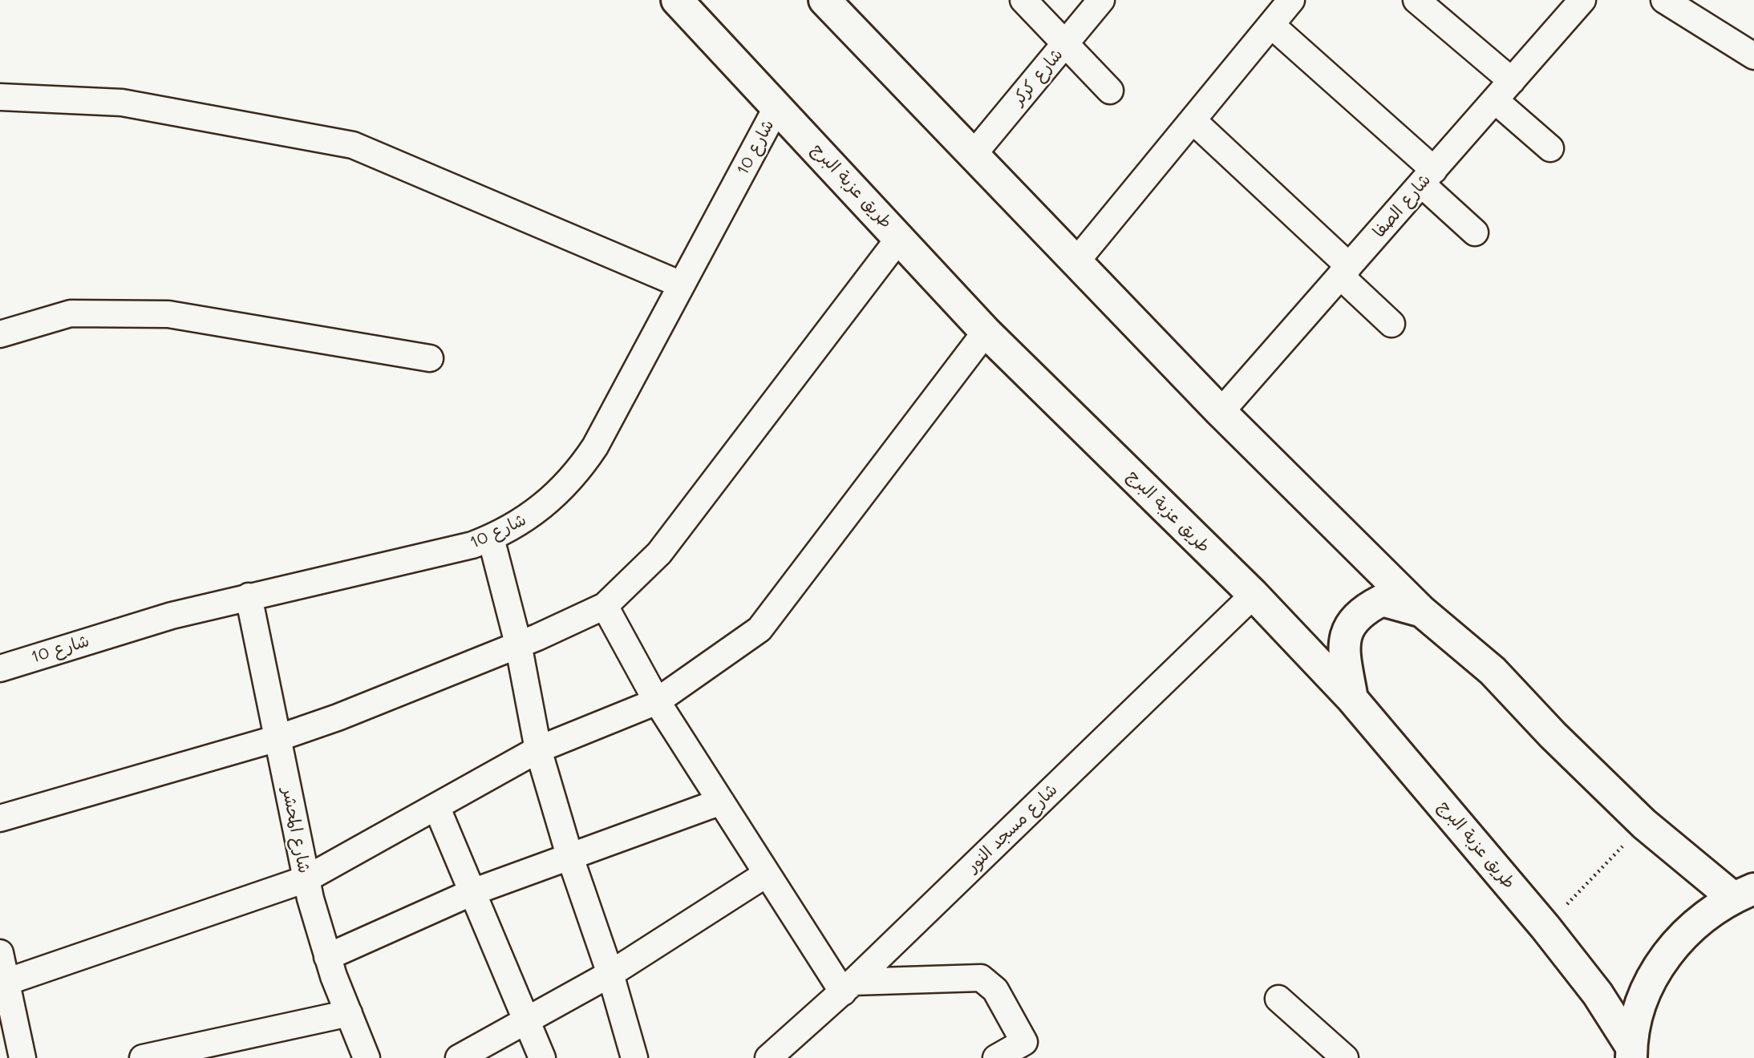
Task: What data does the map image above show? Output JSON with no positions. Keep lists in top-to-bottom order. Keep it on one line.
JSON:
{"streets":{"main road":["طريق عزبة البرج"],"street":["شارع كركر","شارع 10","شارع الصفا","شارع مسجد النور","شارع المحشر"]},"crossings":[["شارع 10","طريق عزبة البرج"],["شارع 10","شارع المحشر"],["طريق عزبة البرج","شارع مسجد النور"]]}
